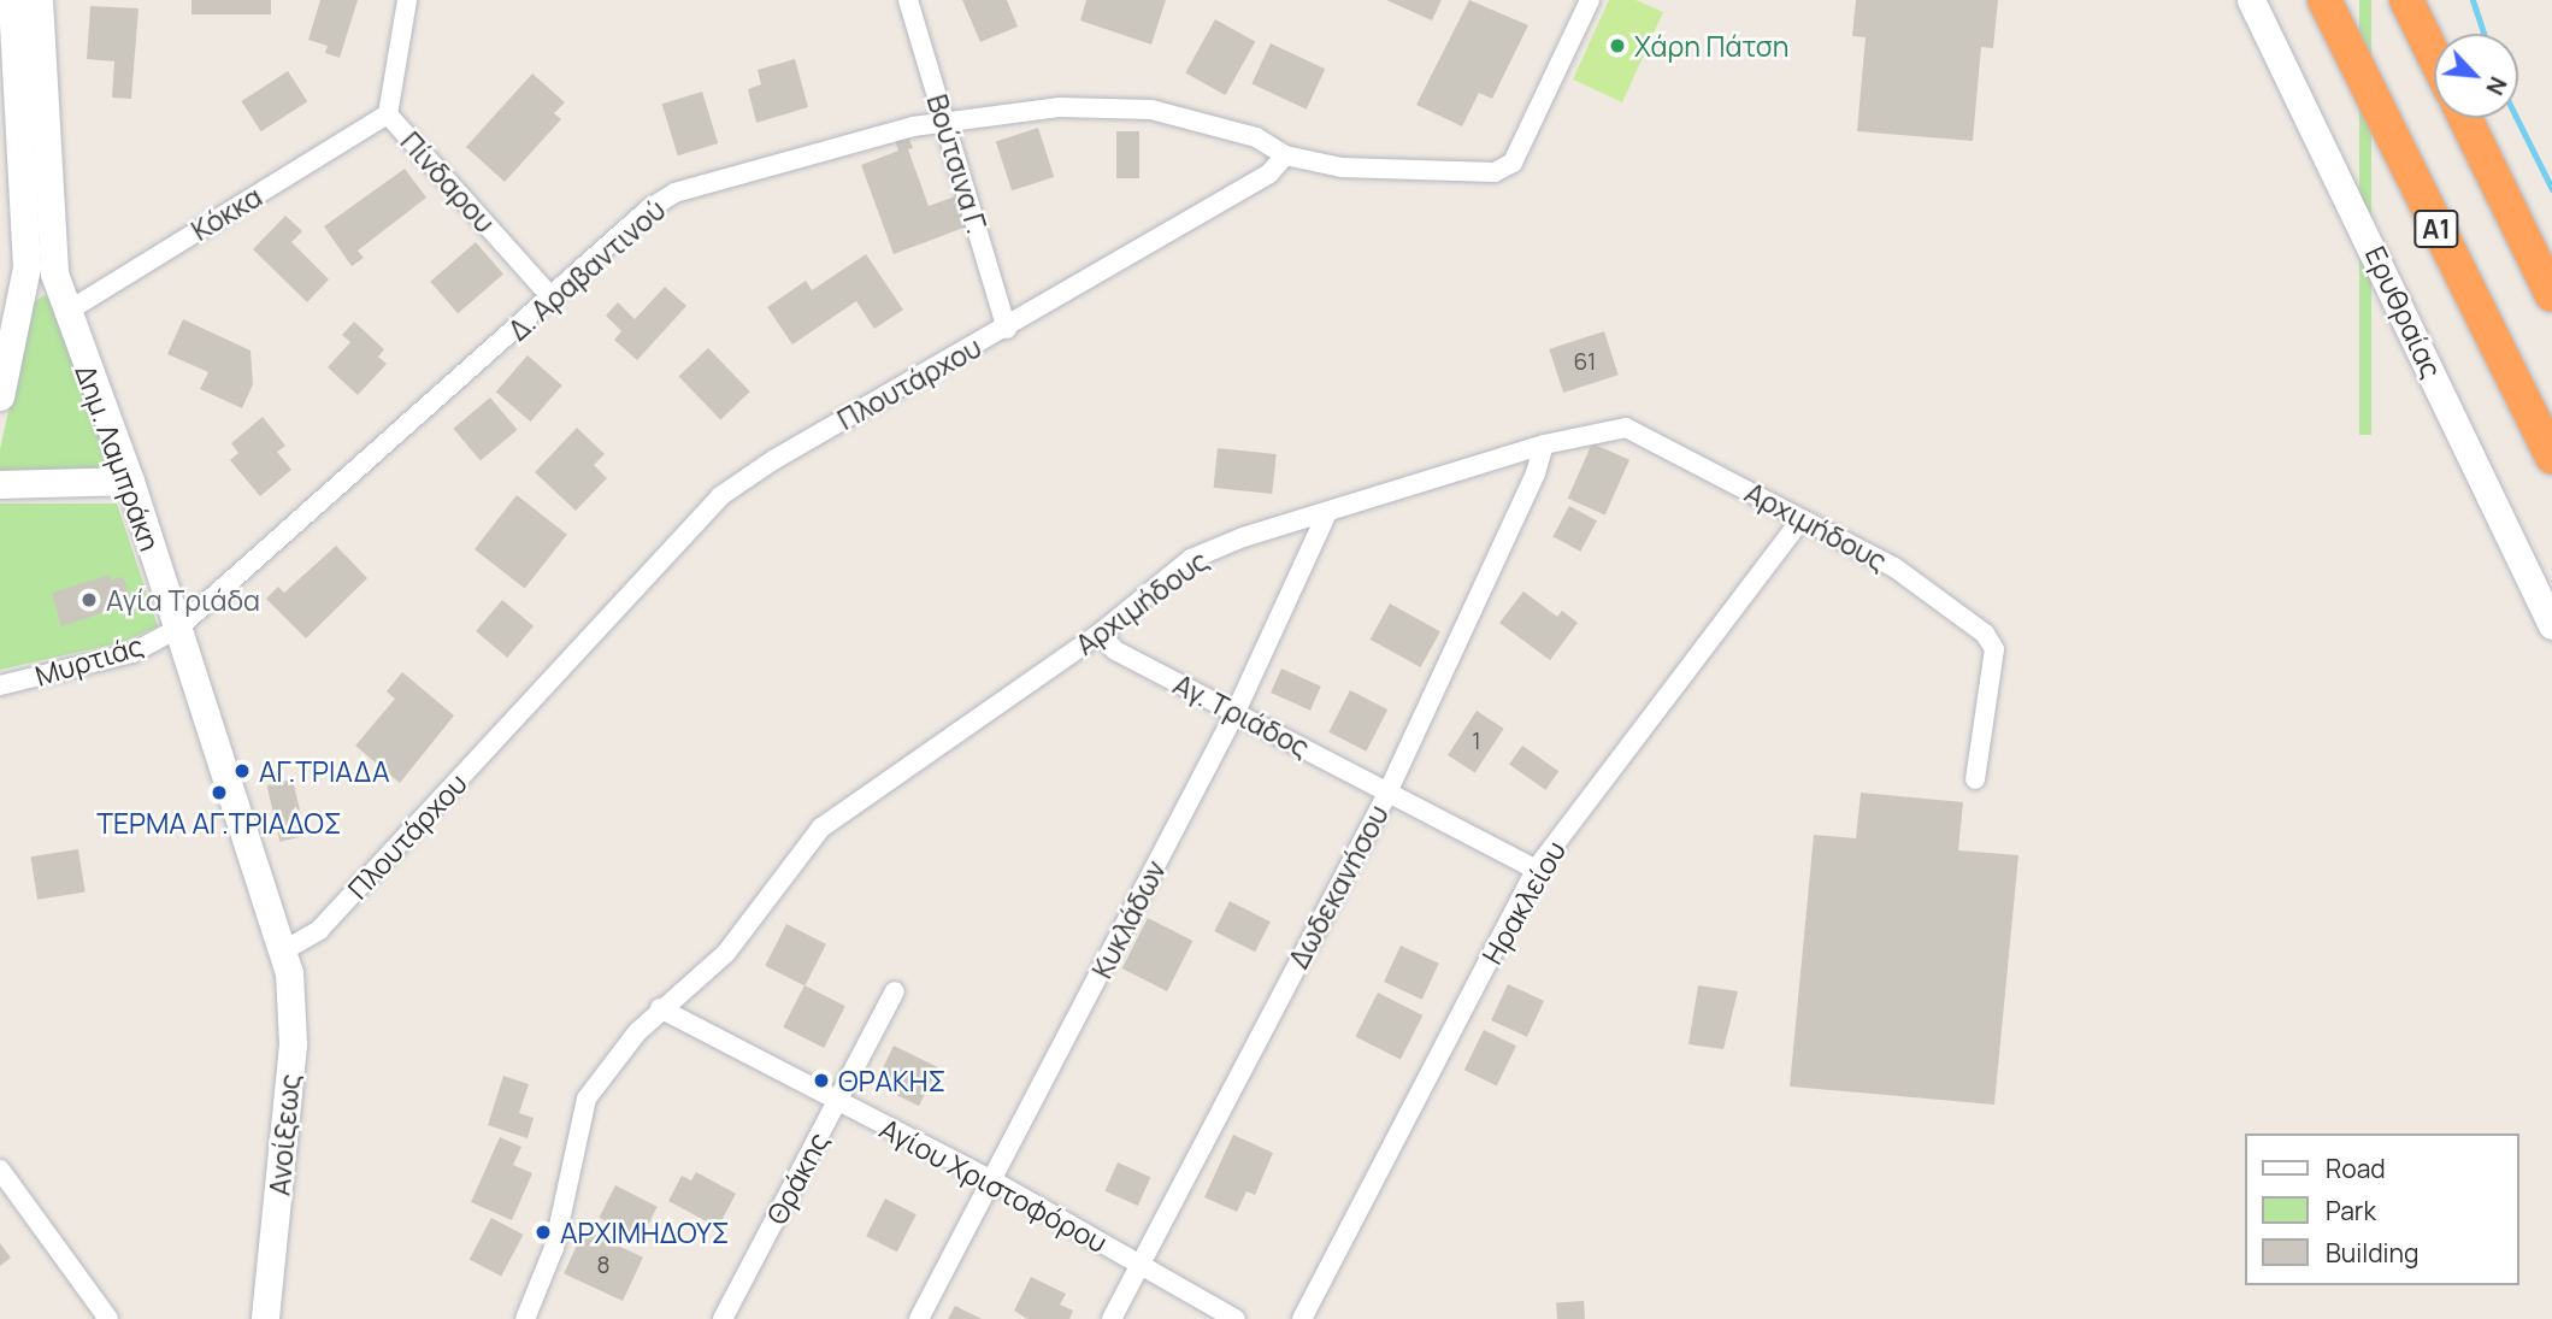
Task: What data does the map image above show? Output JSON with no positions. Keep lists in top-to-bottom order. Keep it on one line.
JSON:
{"streets":{"highway":["Α1"],"street":["Βούτσινα Γ.","Πίνδαρου","Κόκκα","Δ. Αραβαντινού","Ερυθραίας","Πλουτάρχου","Δημ. Λαμπράκη","Αρχιμήδους","Μυρτιάς","Αγ. Τριάδος","Δωδεκανήσου","Ηρακλείου","Κυκλάδων","Ανοίξεως","Θράκης","Αγίου Χριστοφόρου"]},"crossings":[["Βούτσινα Γ.","Δ. Αραβαντινού"],["Βούτσινα Γ.","Πλουτάρχου"],["Πίνδαρου","Κόκκα"],["Πίνδαρου","Δ. Αραβαντινού"],["Κόκκα","Δημ. Λαμπράκη"],["Δ. Αραβαντινού","Πλουτάρχου"],["Δ. Αραβαντινού","Δημ. Λαμπράκη"],["Δ. Αραβαντινού","Μυρτιάς"],["Πλουτάρχου","Δημ. Λαμπράκη"],["Πλουτάρχου","Ανοίξεως"],["Δημ. Λαμπράκη","Μυρτιάς"],["Δημ. Λαμπράκη","Ανοίξεως"],["Αρχιμήδους","Αγ. Τριάδος"],["Αρχιμήδους","Δωδεκανήσου"],["Αρχιμήδους","Ηρακλείου"],["Αρχιμήδους","Κυκλάδων"],["Αρχιμήδους","Αγίου Χριστοφόρου"],["Αγ. Τριάδος","Δωδεκανήσου"],["Αγ. Τριάδος","Ηρακλείου"],["Αγ. Τριάδος","Κυκλάδων"],["Δωδεκανήσου","Αγίου Χριστοφόρου"],["Κυκλάδων","Αγίου Χριστοφόρου"],["Θράκης","Αγίου Χριστοφόρου"]],"places":["Χάρη Πάτση","Αγία Τριάδα","ΑΓ.ΤΡΙΑΔΑ","ΤΕΡΜΑ ΑΓ.ΤΡΙΑΔΟΣ","ΘΡΑΚΗΣ","ΑΡΧΙΜΗΔΟΥΣ"],"house_numbers":["61","1","8"],"legend":["Road","Park","Building"],"north":"bottom right"}
